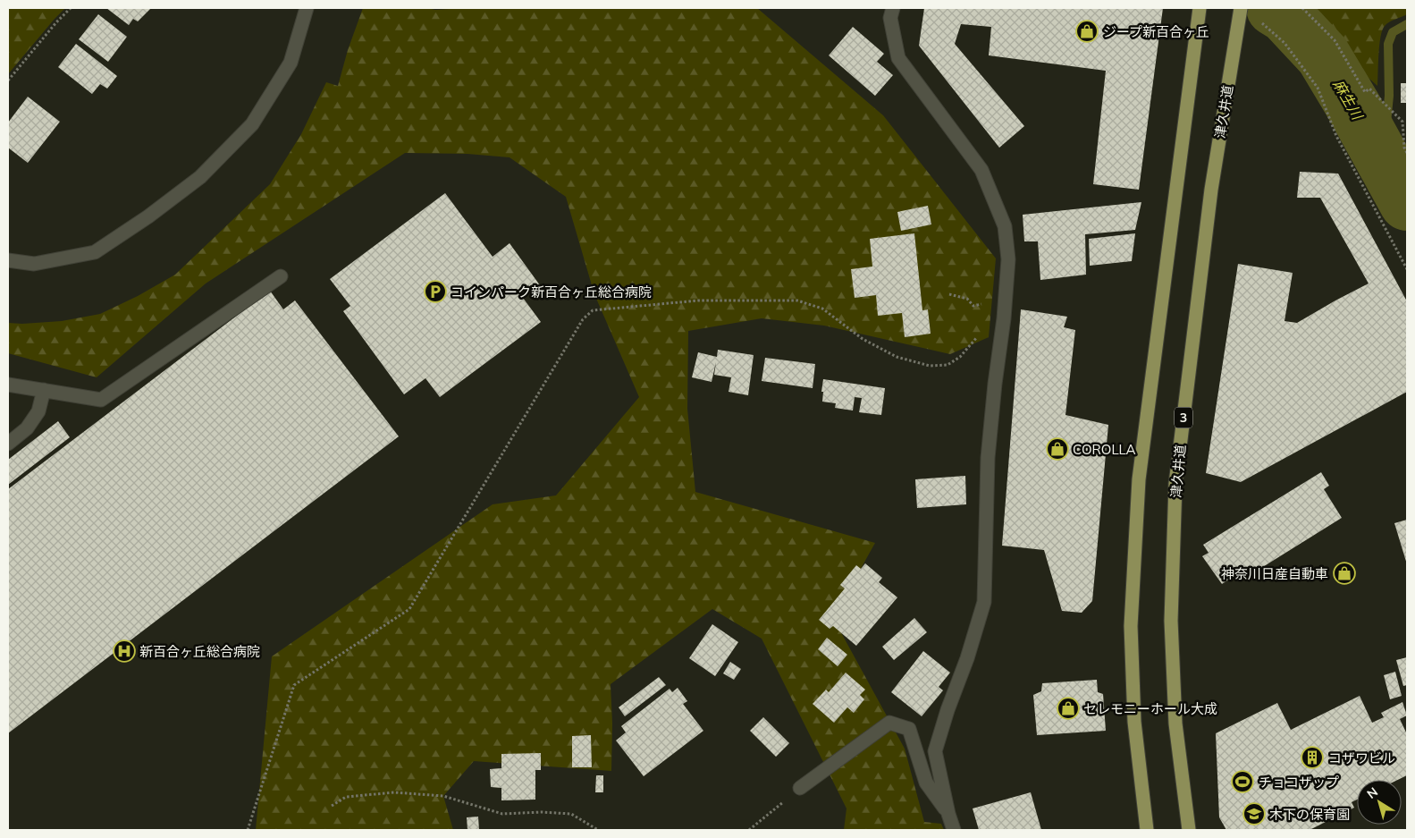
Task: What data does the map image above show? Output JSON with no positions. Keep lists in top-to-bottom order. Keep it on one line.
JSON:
{"streets":{"main road":["津久井道","3"]},"water":["麻生川"],"places":{"shop":["ジープ新百合ヶ丘","COROLLA","神奈川日産自動車","セレモニーホール大成"],"parking":["コインパーク新百合ヶ丘総合病院"],"hospital":["新百合ヶ丘総合病院"],"building":["コザワビル"],"sports":["チョコザップ"],"school or university":["木下の保育園"]},"north":"top left"}
